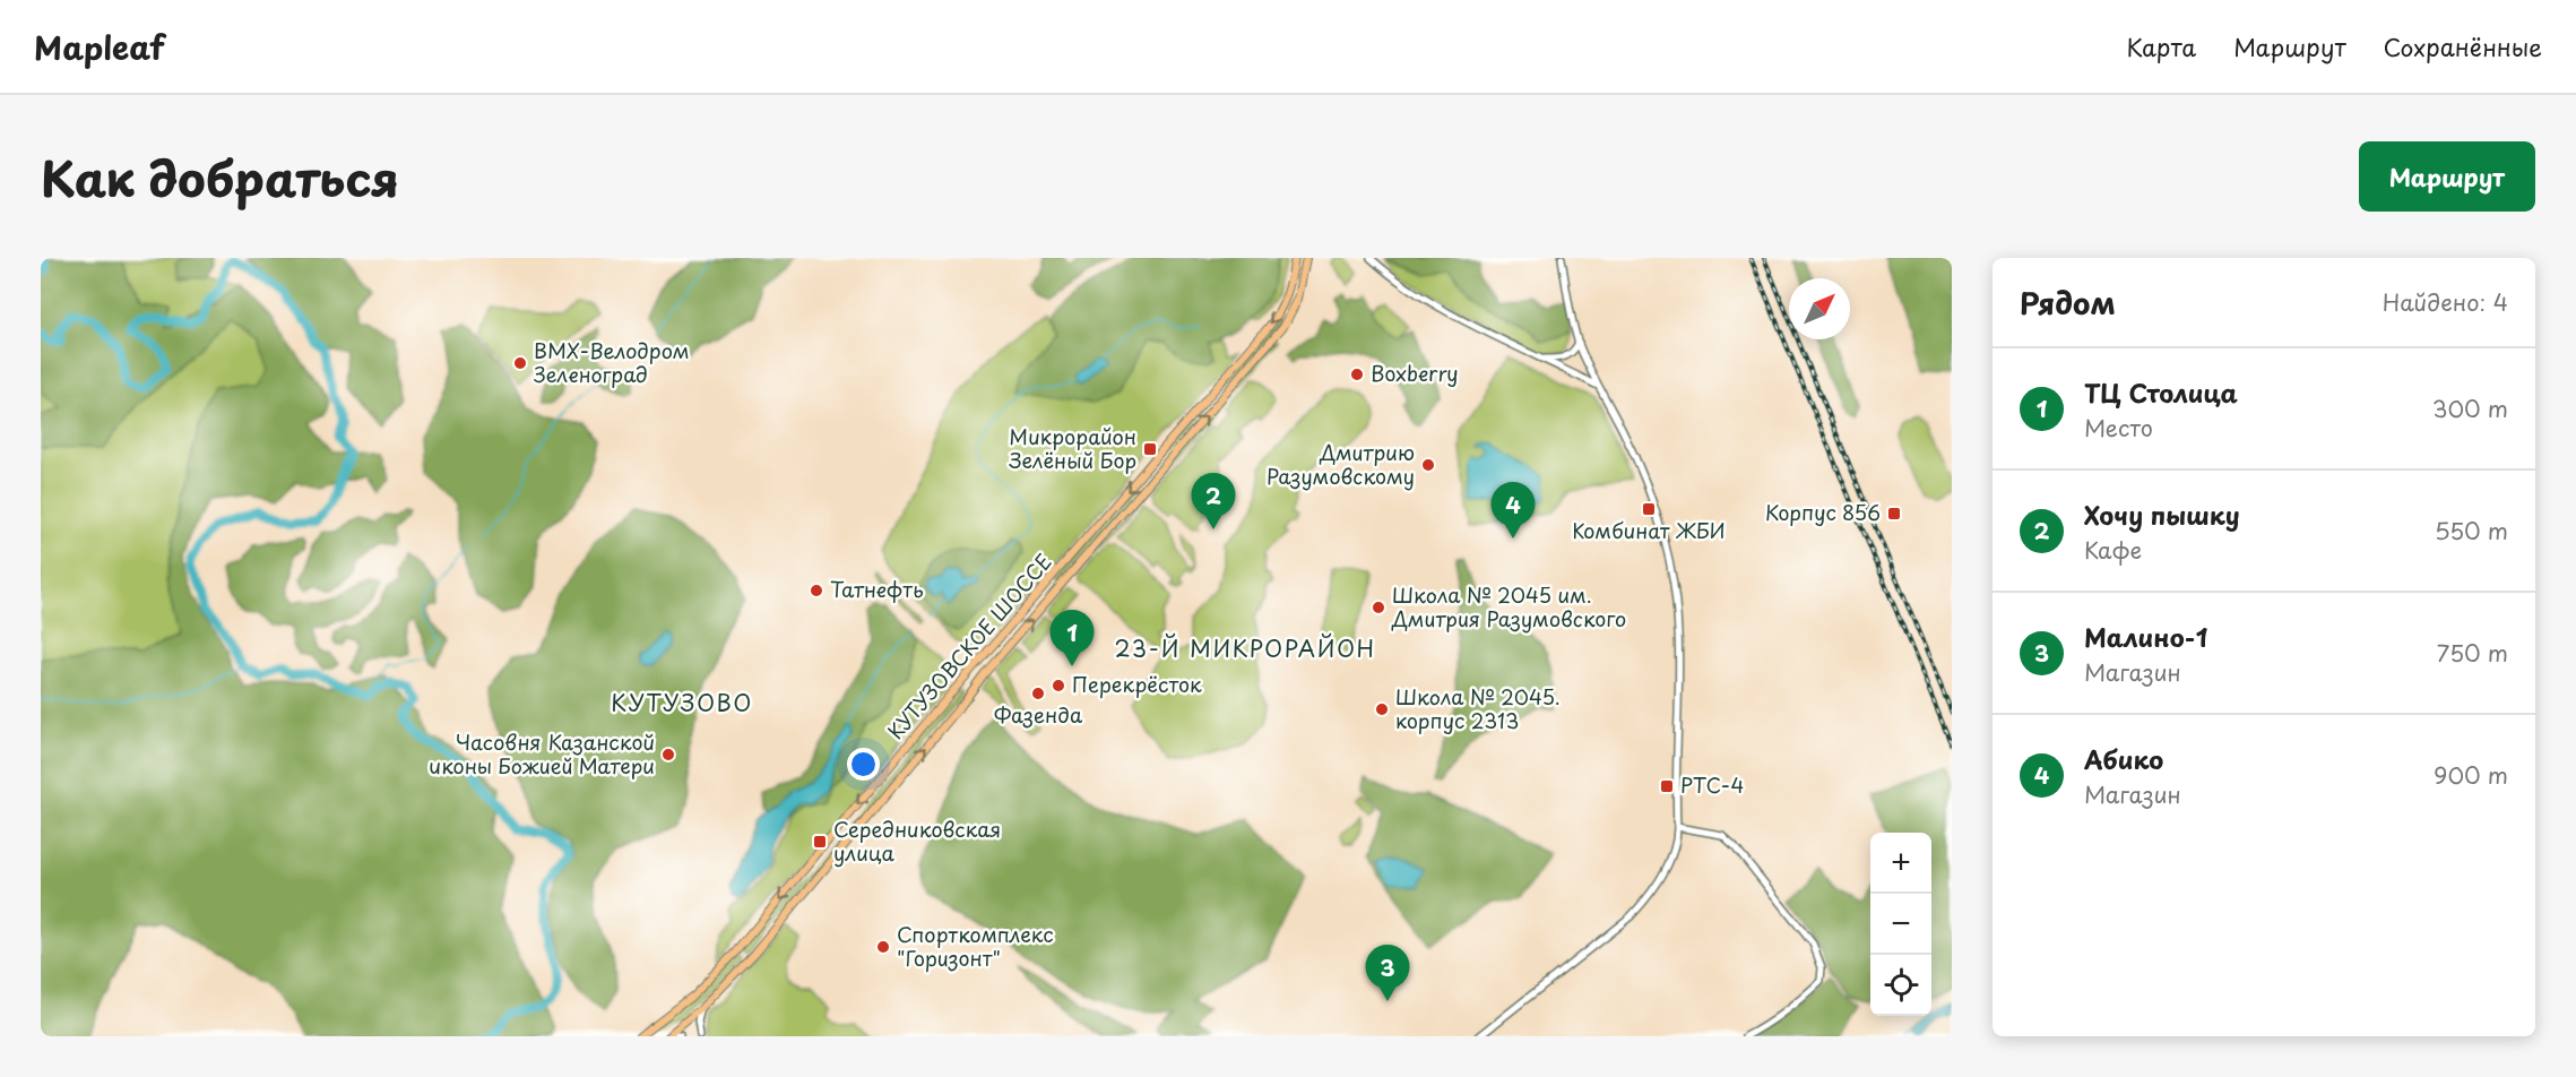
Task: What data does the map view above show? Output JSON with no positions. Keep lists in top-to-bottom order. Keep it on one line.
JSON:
{"streets":{"main road":["КУТУЗОВСКОЕ ШОССЕ"]},"districts":["23-Й МИКРОРАЙОН","КУТУЗОВО"],"places":{"other":["BMX-Велодром Зеленоград","Boxberry","Дмитрию Разумовскому","Татнефть","Школа № 2045 им. Дмитрия Разумовского","Перекрёсток","Фазенда","Школа № 2045. корпус 2313","Часовня Казанской иконы Божией Матери","Спорткомплекс \"Горизонт\""],"transit":["Микрорайон Зелёный Бор","Комбинат ЖБИ","Корпус 856","РТС-4","Середниковская улица"]},"north":"top right","page":{"header":"Mapleaf","nav":["Карта","Маршрут","Сохранённые"],"title":"Как добраться","buttons":"Маршрут","heading":["Рядом","Найдено: 4"],"list":[{"mark":"1","name":"ТЦ Столица","note":"Место","value":"300 m"},{"mark":"2","name":"Хочу пышку","note":"Кафе","value":"550 m"},{"mark":"3","name":"Малино-1","note":"Магазин","value":"750 m"},{"mark":"4","name":"Абико","note":"Магазин","value":"900 m"}],"pins":["2","4","1","3"],"map_buttons":["+","−"]}}
